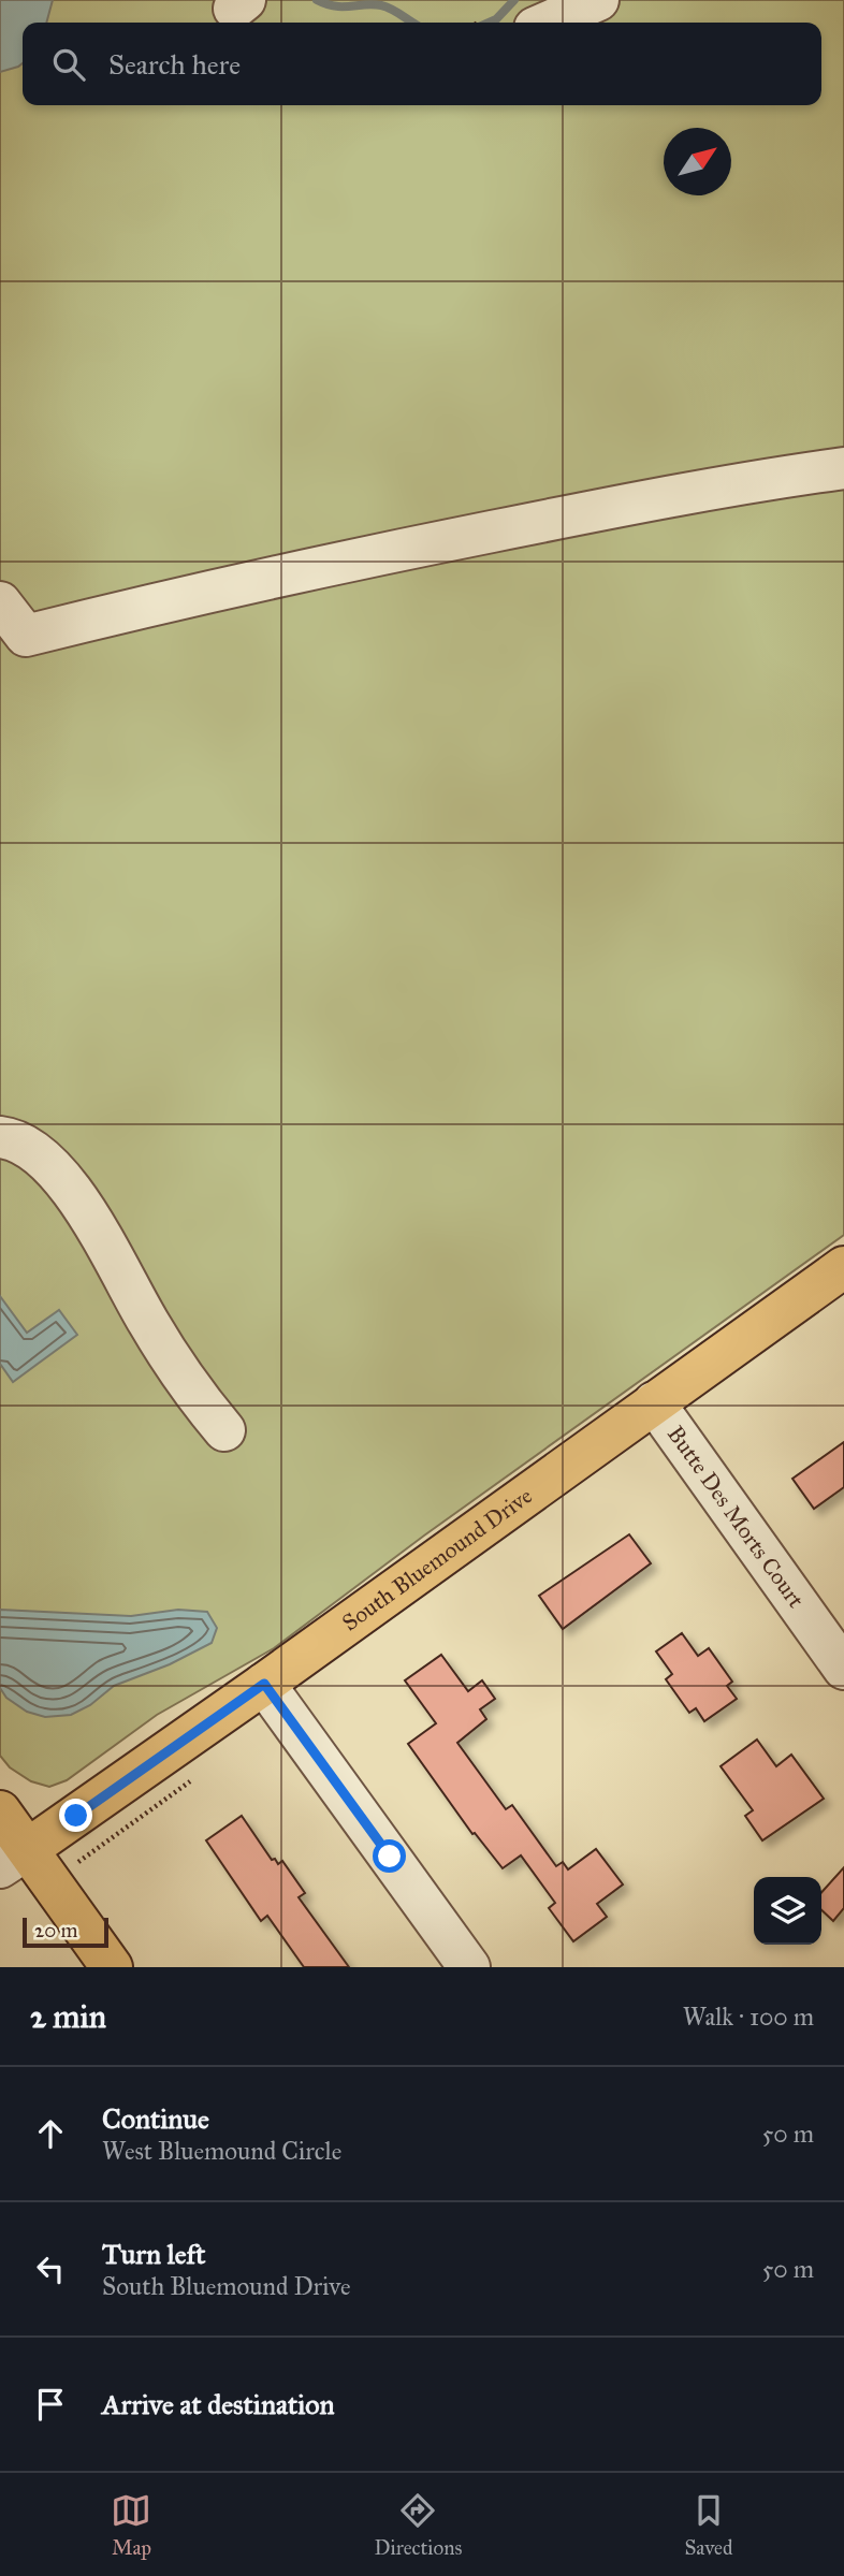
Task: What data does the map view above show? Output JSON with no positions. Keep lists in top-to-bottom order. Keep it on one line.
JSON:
{"streets":{"main road":["South Bluemound Drive"],"street":["Butte Des Morts Court"]},"crossings":[["Butte Des Morts Court","South Bluemound Drive"]],"scale_bar":"20 m","north":"top right","page":{"search":"Search here","scale":"20 m","heading":["2 min","Walk · 100 m"],"list":[["Continue","West Bluemound Circle","50 m"],["Turn left","South Bluemound Drive","50 m"],"Arrive at destination"],"nav":["Map","Directions","Saved"]}}
